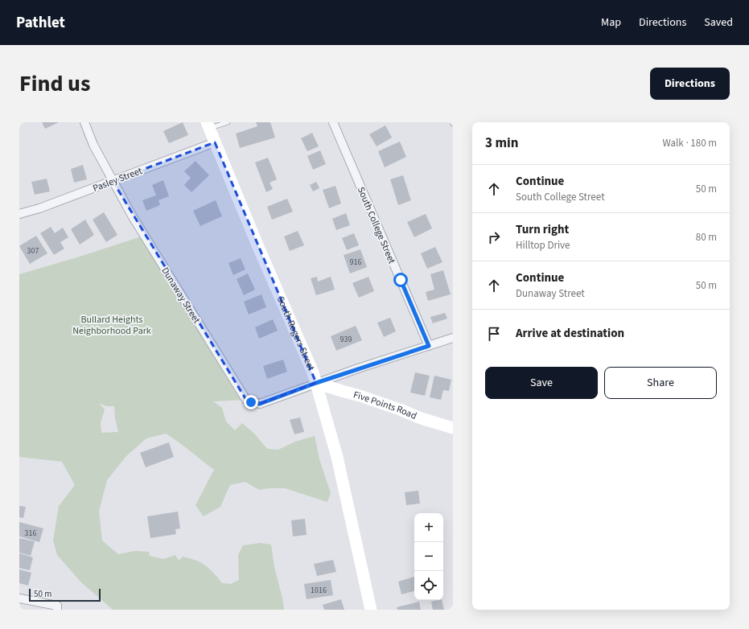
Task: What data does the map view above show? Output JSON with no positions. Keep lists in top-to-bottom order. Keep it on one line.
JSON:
{"streets":{"main road":["South Rogers Street","Five Points Road"],"street":["Pasley Street","South College Street","Dunaway Street"]},"crossings":[["Pasley Street","Dunaway Street"],["Pasley Street","South Rogers Street"],["South College Street","Dunaway Street"],["Dunaway Street","South Rogers Street"],["Dunaway Street","Five Points Road"],["South Rogers Street","Five Points Road"]],"parks":["Bullard Heights Neighborhood Park"],"house_numbers":["307","916","939","316","1016"],"scale_bar":"50 m","page":{"header":"Pathlet","nav":["Map","Directions","Saved"],"title":"Find us","buttons":["Directions",["Save","Share"]],"heading":["3 min","Walk · 180 m"],"list":[["Continue","South College Street","50 m"],["Turn right","Hilltop Drive","80 m"],["Continue","Dunaway Street","50 m"],"Arrive at destination"],"map_buttons":["+","−"],"scale":"50 m"}}
